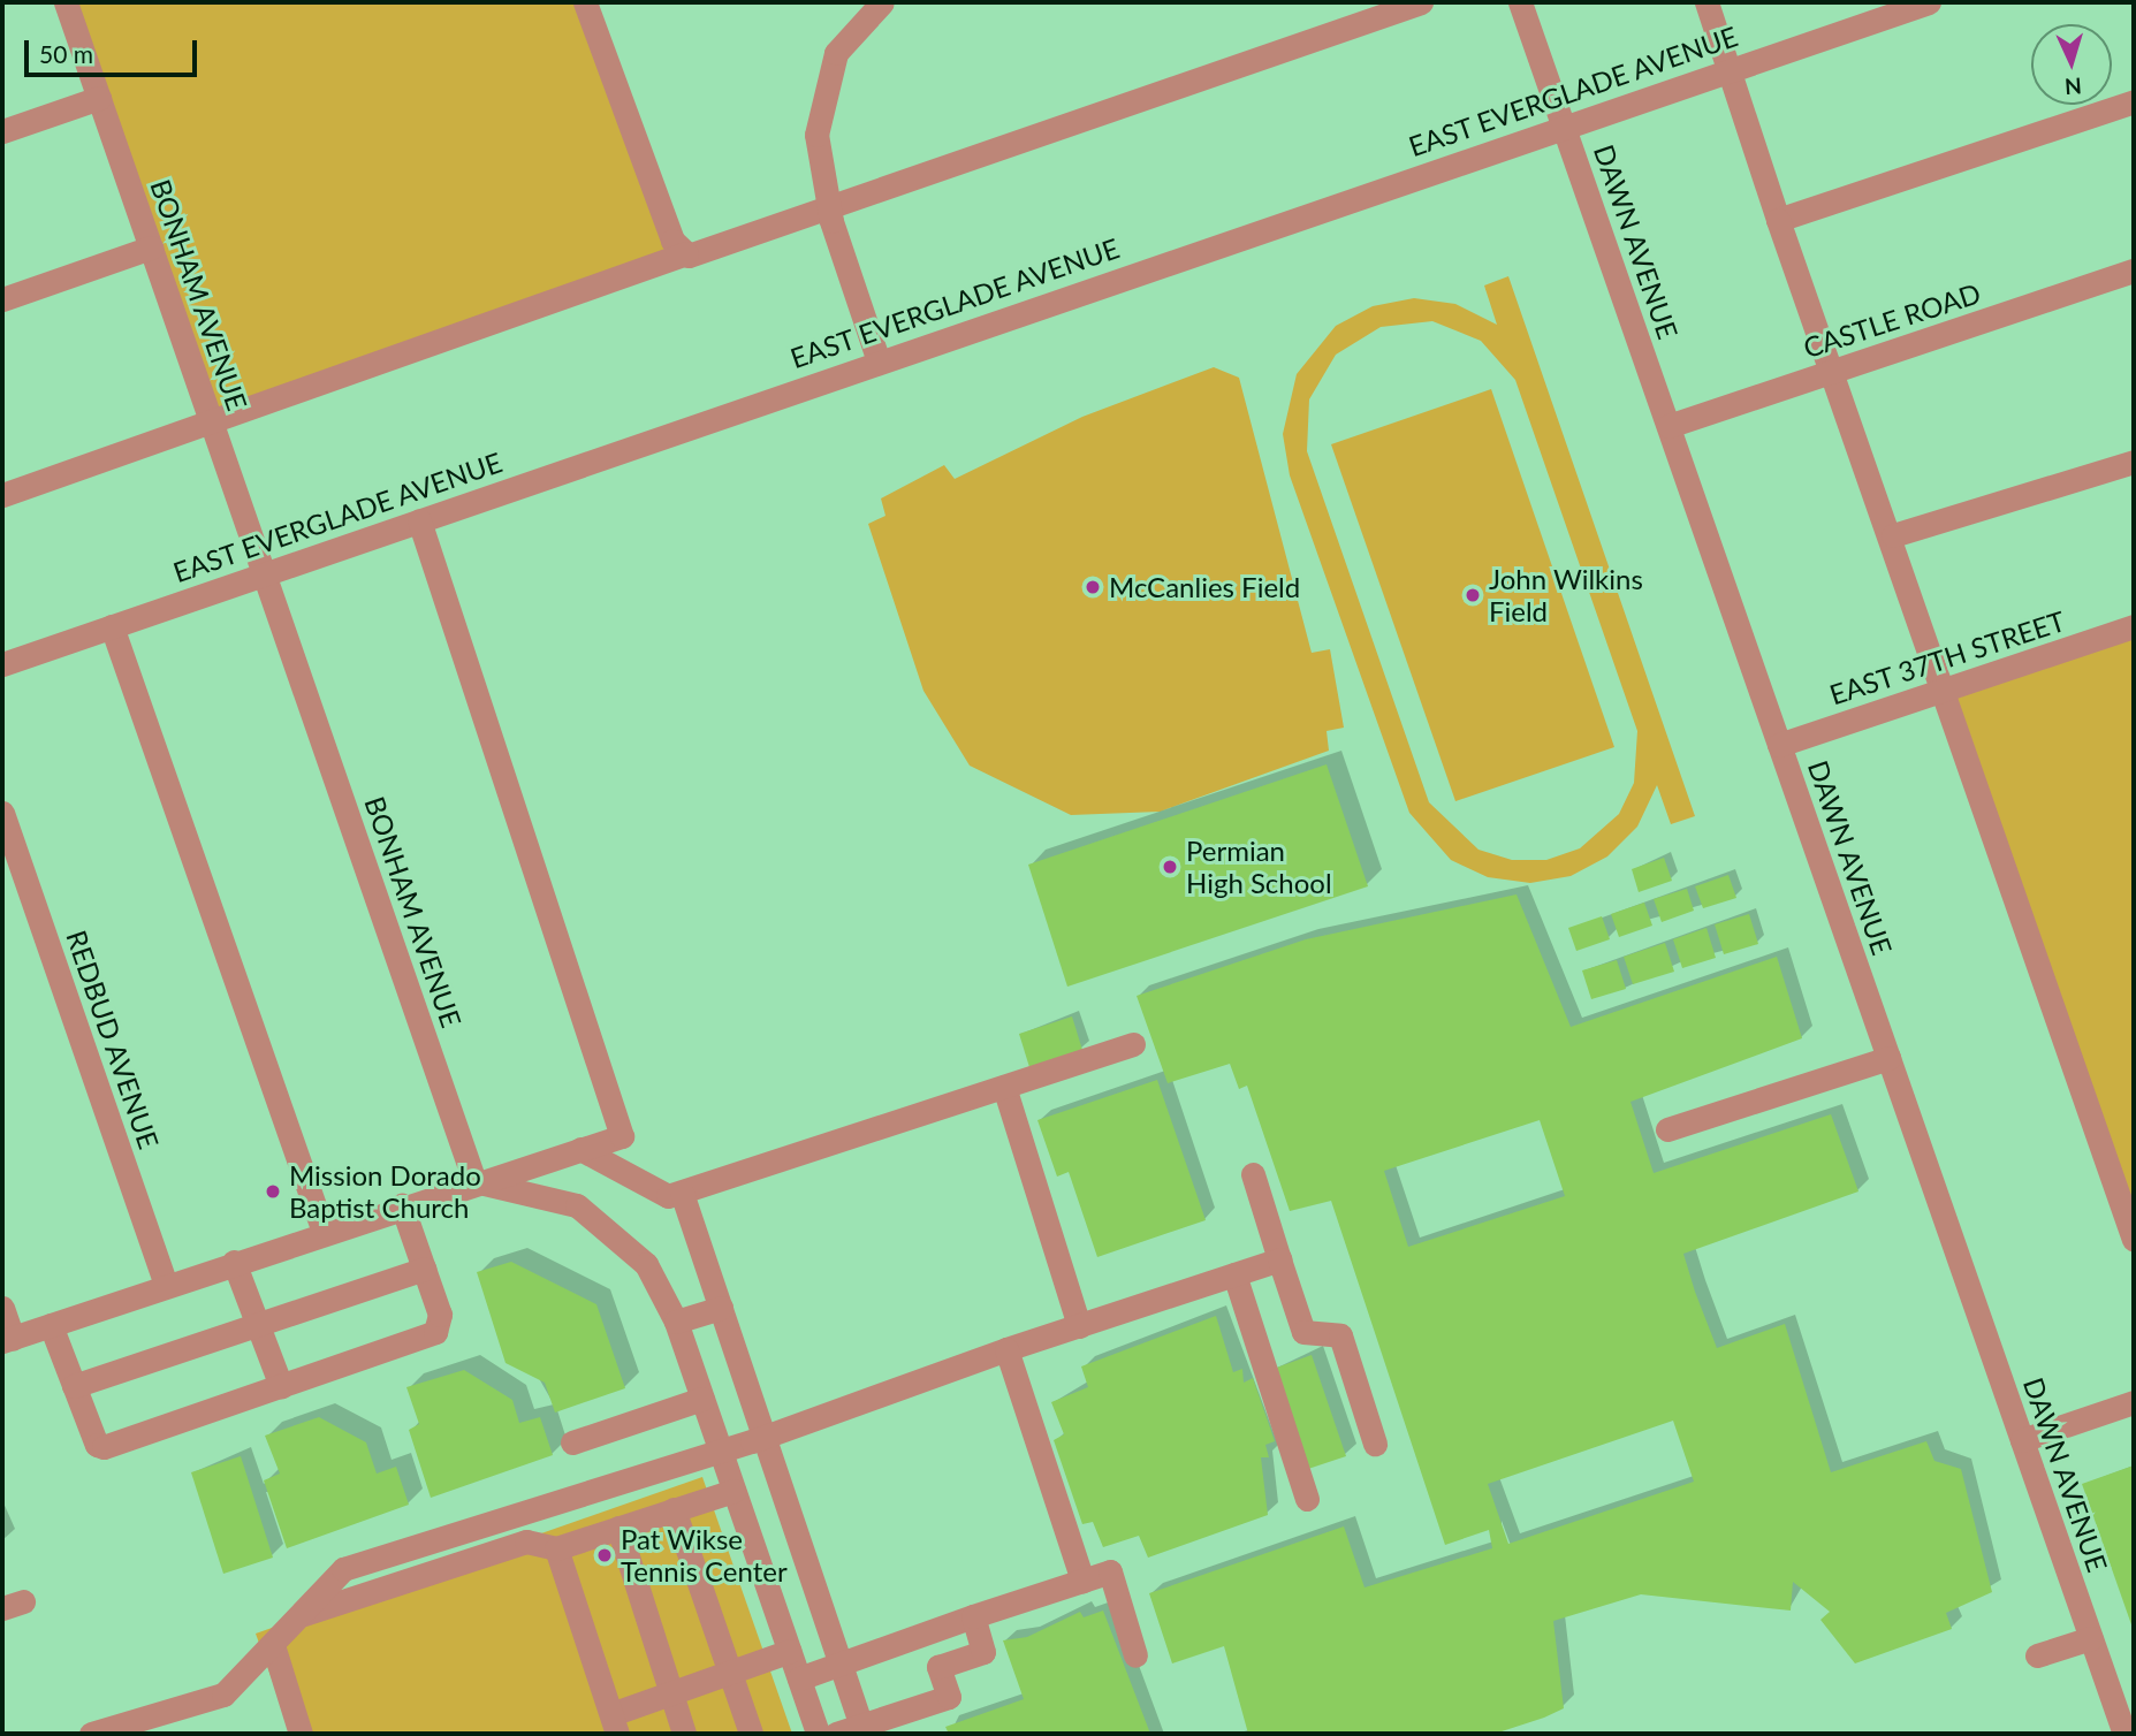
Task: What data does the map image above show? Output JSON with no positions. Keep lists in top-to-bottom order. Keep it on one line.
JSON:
{"streets":{"street":["EAST EVERGLADE AVENUE","DAWN AVENUE","BONHAM AVENUE","CASTLE ROAD","EAST 37TH STREET","REDBUD AVENUE"]},"crossings":[["EAST EVERGLADE AVENUE","DAWN AVENUE"],["EAST EVERGLADE AVENUE","BONHAM AVENUE"],["DAWN AVENUE","CASTLE ROAD"],["DAWN AVENUE","EAST 37TH STREET"]],"places":["McCanlies Field","John Wilkins Field","Permian High School","Mission Dorado Baptist Church","Pat Wikse Tennis Center"],"scale_bar":"50 m","north":"bottom"}
